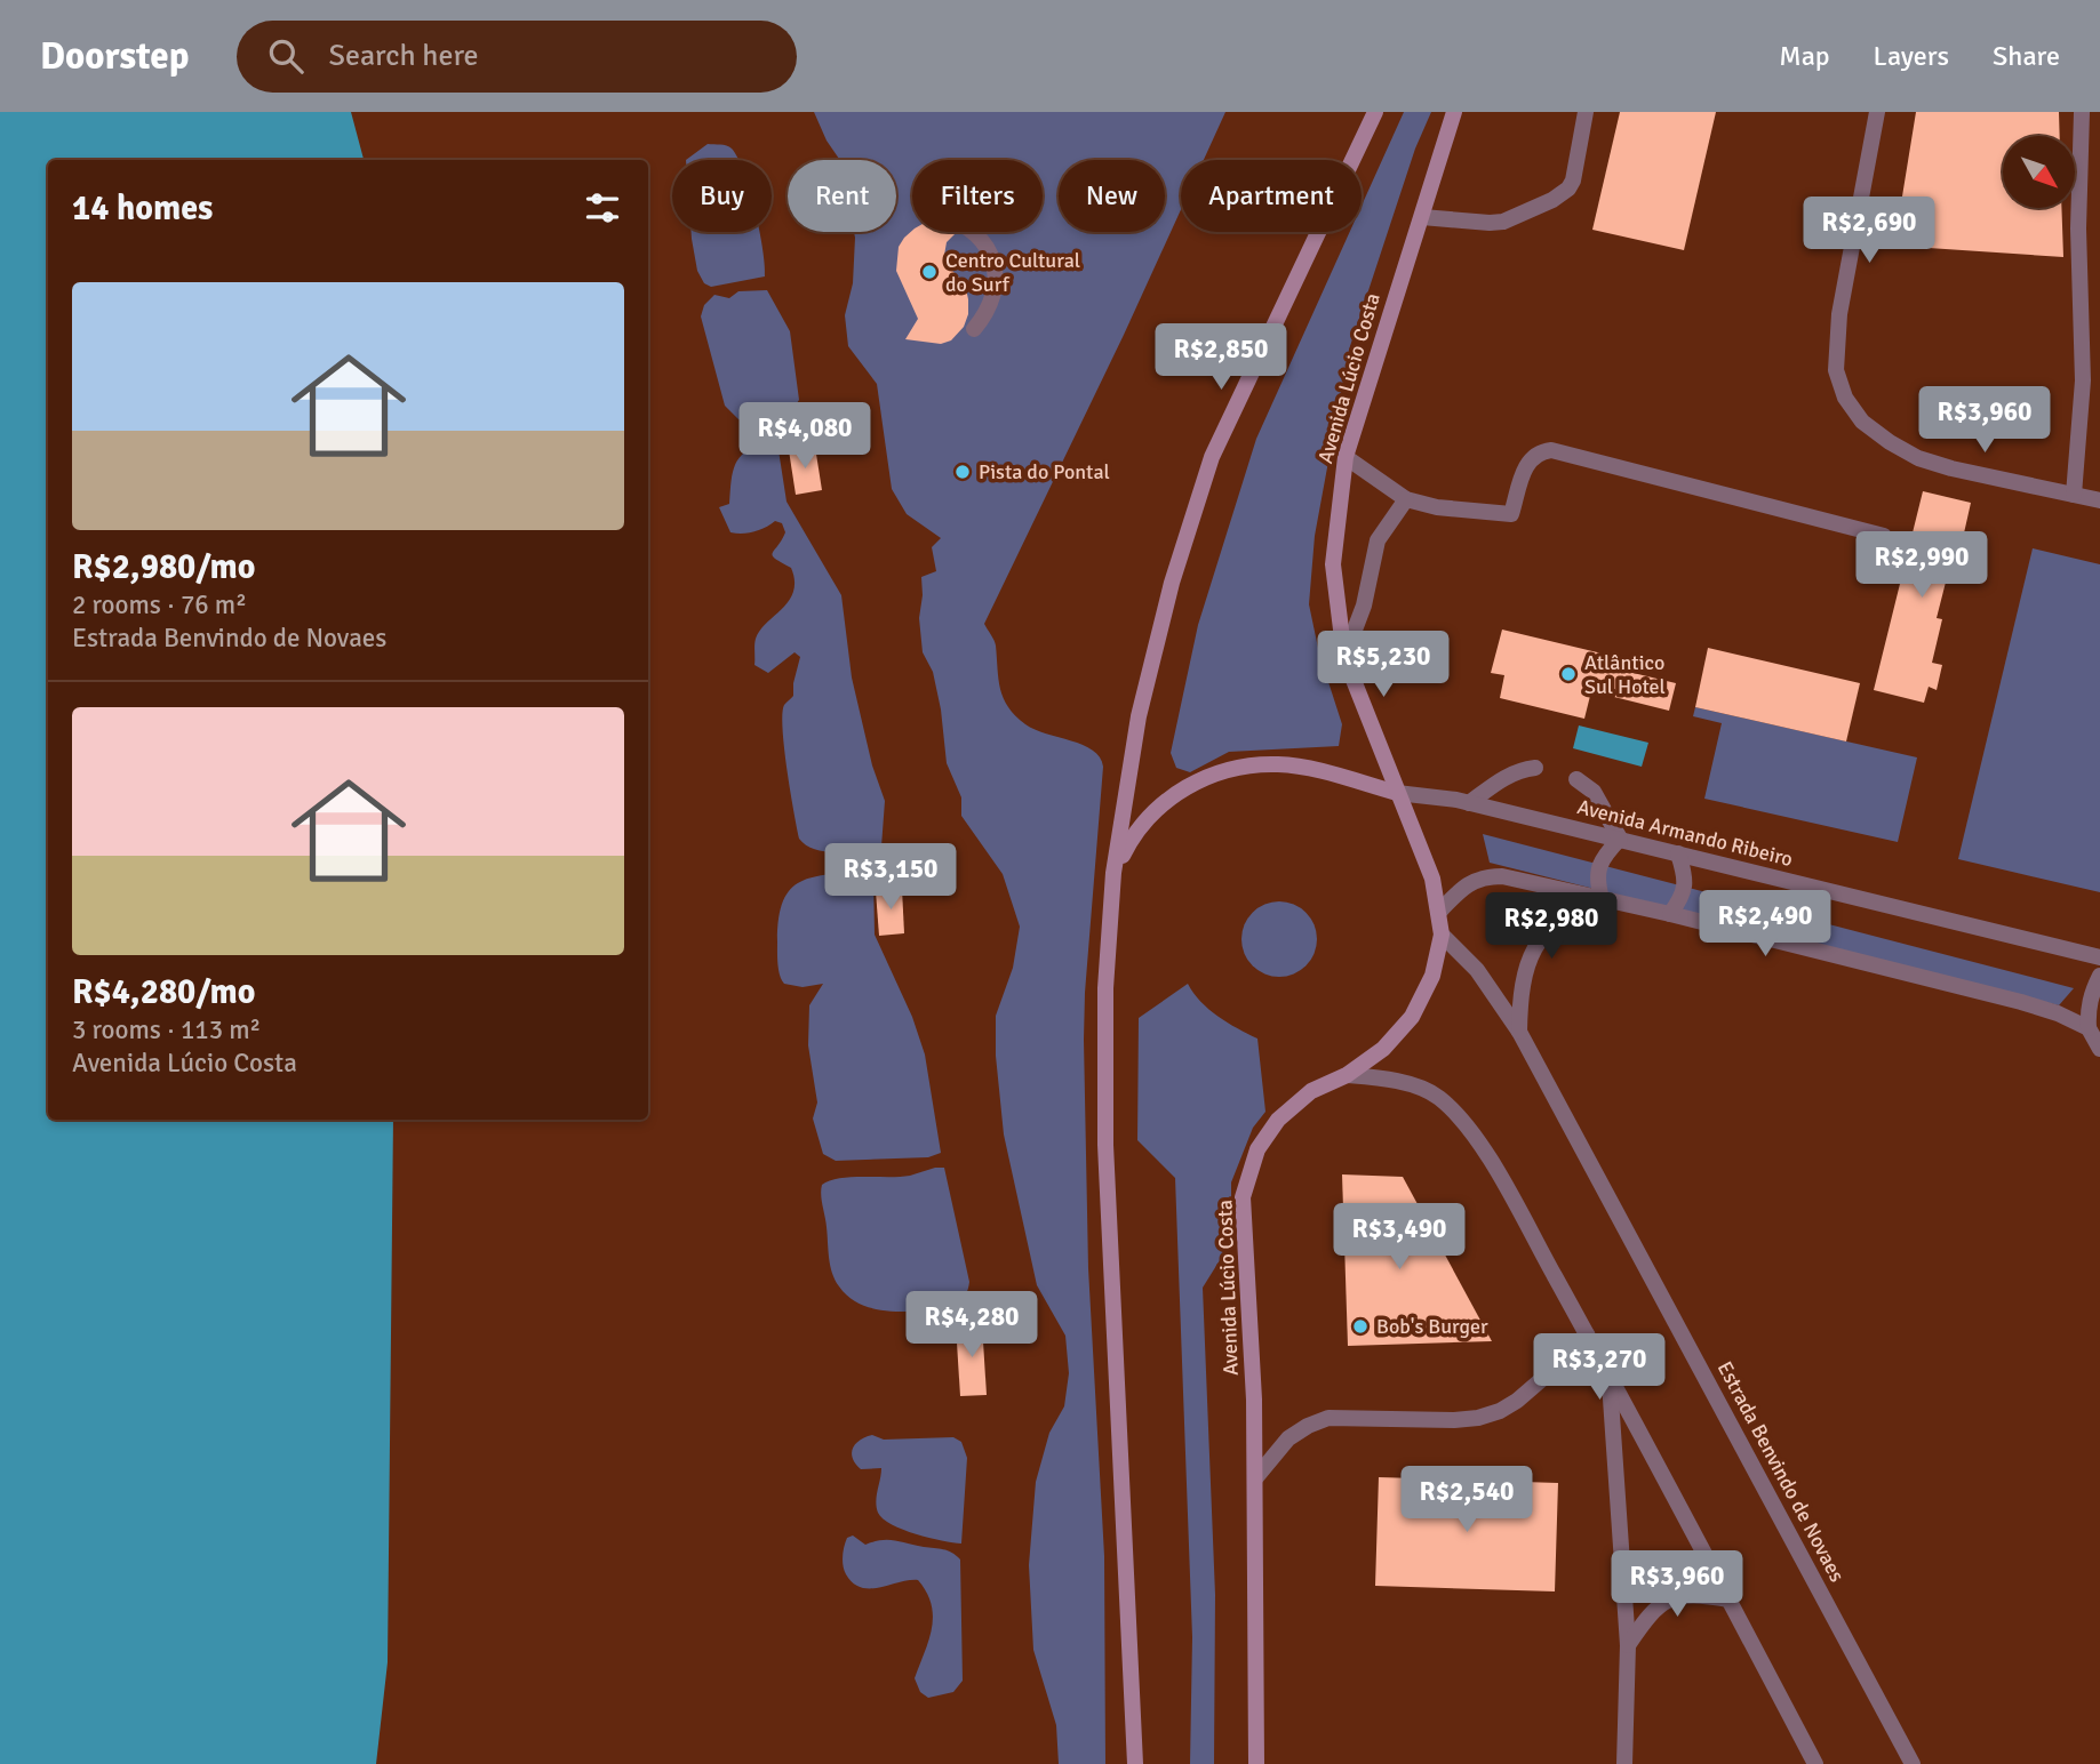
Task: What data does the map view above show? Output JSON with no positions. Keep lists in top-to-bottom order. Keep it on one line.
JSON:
{"streets":{"main road":["Avenida Lúcio Costa"],"street":["Avenida Armando Ribeiro","Estrada Benvindo de Novaes"]},"crossings":[["Avenida Lúcio Costa","Avenida Armando Ribeiro"],["Avenida Lúcio Costa","Estrada Benvindo de Novaes"]],"places":["Centro Cultural do Surf","Pista do Pontal","Atlântico Sul Hotel","Bob's Burger"],"north":"bottom right","page":{"header":"Doorstep","search":"Search here","nav":["Map","Layers","Share"],"chip":["Buy","Rent","Filters","New","Apartment"],"heading":"14 homes","price":["R$2,690","R$2,850","R$3,960","R$4,080","R$2,990","R$5,230","R$3,150","R$2,490","R$2,980","R$3,490","R$4,280","R$3,270","R$2,540","R$3,960"],"list":[{"name":"R$2,980/mo","note":"2 rooms · 76 m² · Estrada Benvindo de Novaes"},{"name":"R$4,280/mo","note":"3 rooms · 113 m² · Avenida Lúcio Costa"}]}}
